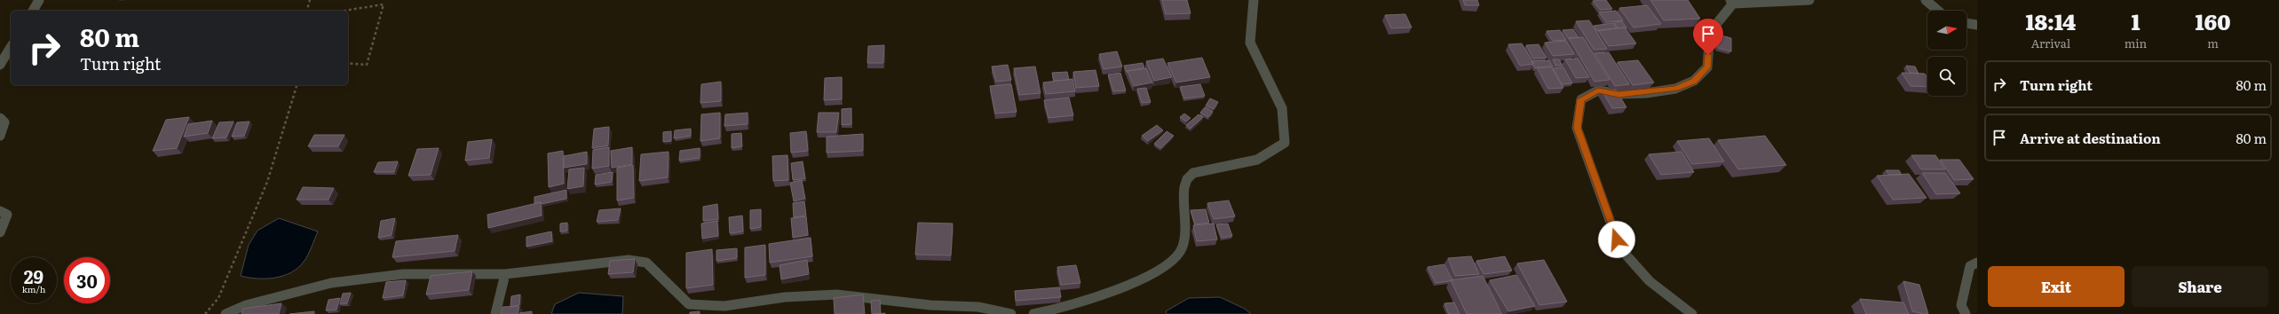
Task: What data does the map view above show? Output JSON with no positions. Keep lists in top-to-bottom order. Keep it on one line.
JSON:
{"north":"right","page":{"eta":["18:14","Arrival","1","min","160","m"],"turn":["80 m","Turn right"],"list":[{"name":"Turn right","value":"80 m"},{"name":"Arrive at destination","value":"80 m"}],"speed":"29 km/h","limit":"30","buttons":["Exit","Share"]}}
